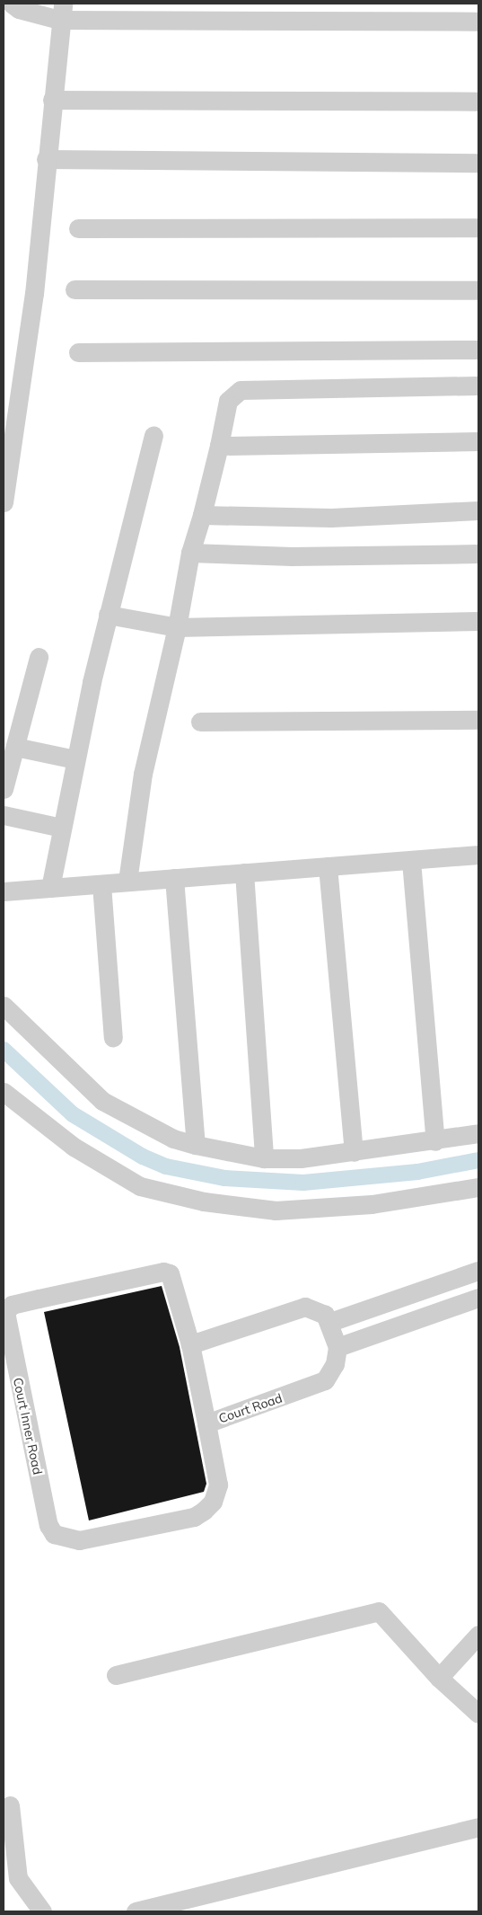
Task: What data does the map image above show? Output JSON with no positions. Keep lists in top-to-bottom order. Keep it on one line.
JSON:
{"streets":{"street":["Court Road","Court Inner Road"]},"crossings":[["Court Road","Court Inner Road"]]}
